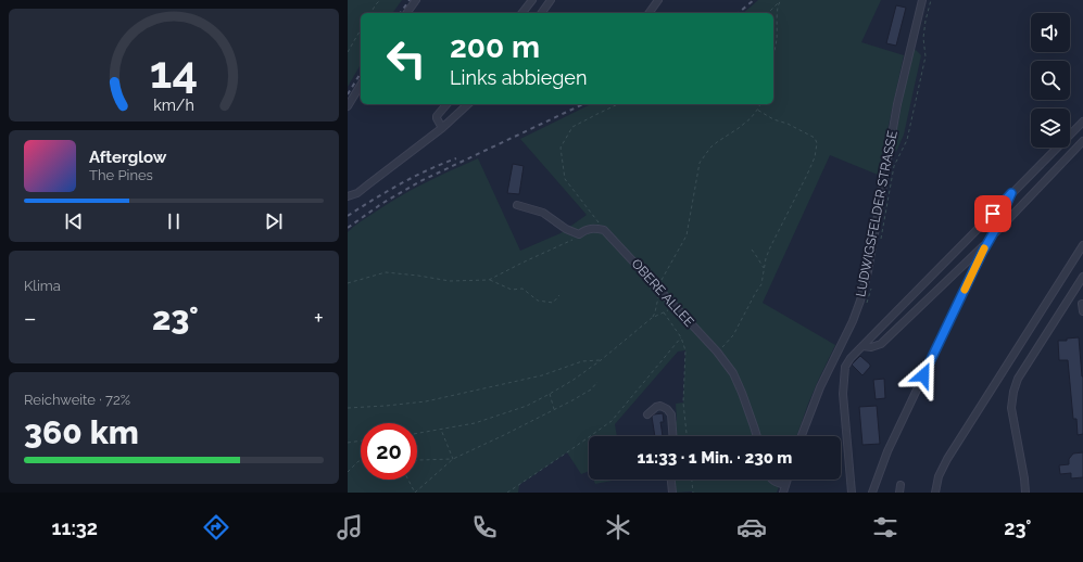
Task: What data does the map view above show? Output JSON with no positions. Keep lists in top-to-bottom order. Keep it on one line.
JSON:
{"streets":{"street":["LUDWIGSFELDER STRASSE","OBERE ALLEE"]},"page":{"turn":["200 m","Links abbiegen"],"song":["Afterglow","The Pines"],"tile":["Klima",["Reichweite · 72%","360 km"]],"heat":["−","23°","+"],"limit":"20","trip":"11:33 · 1 Min. · 230 m","tabs":["11:32","23°"],"gauge":["14","km/h"]}}
